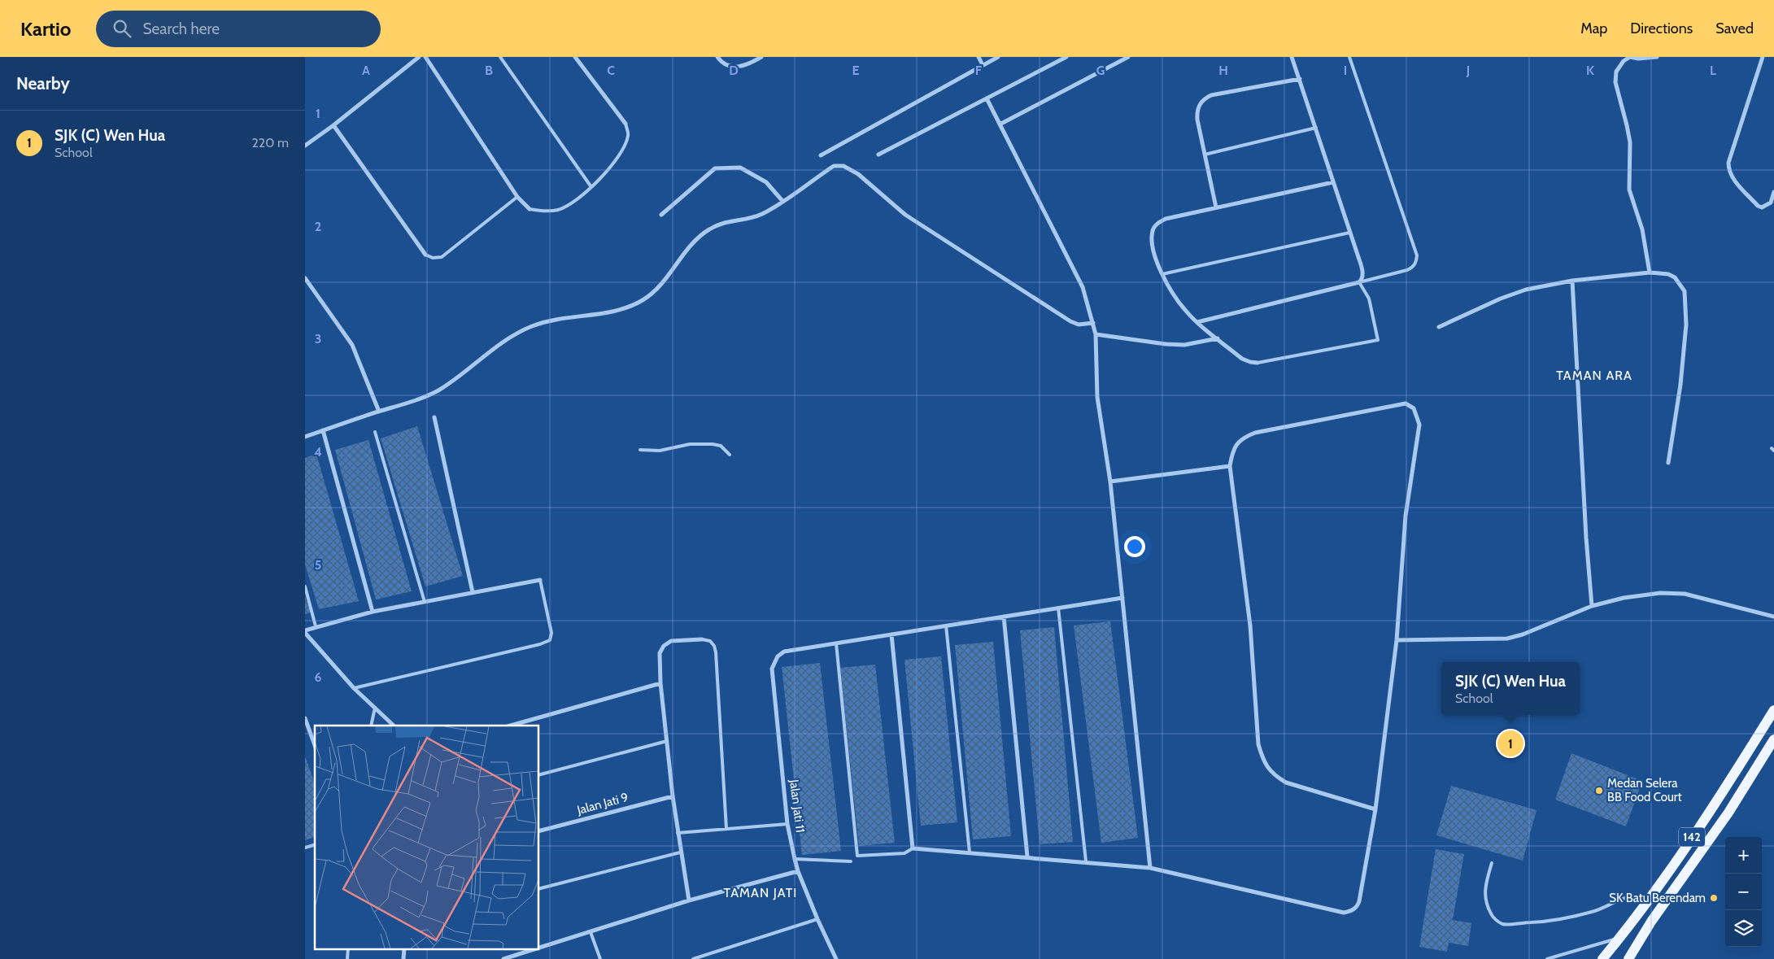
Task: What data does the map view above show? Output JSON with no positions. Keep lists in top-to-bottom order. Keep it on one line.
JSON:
{"streets":{"main road":["142"],"street":["Jalan Jati 9","Jalan Jati 11"]},"districts":["TAMAN ARA","TAMAN JATI"],"places":["Medan Selera BB Food Court","SK Batu Berendam"],"page":{"header":"Kartio","search":"Search here","nav":["Map","Directions","Saved"],"heading":"Nearby","list":[{"mark":"1","name":"SJK (C) Wen Hua","note":"School","value":"220 m"}],"popup":["SJK (C) Wen Hua","School"],"pins":"1","map_buttons":["+","−"]},"grid":{"columns":["A","B","C","D","E","F","G","H","I","J","K","L"],"rows":["1","2","3","4","5","6"]}}
